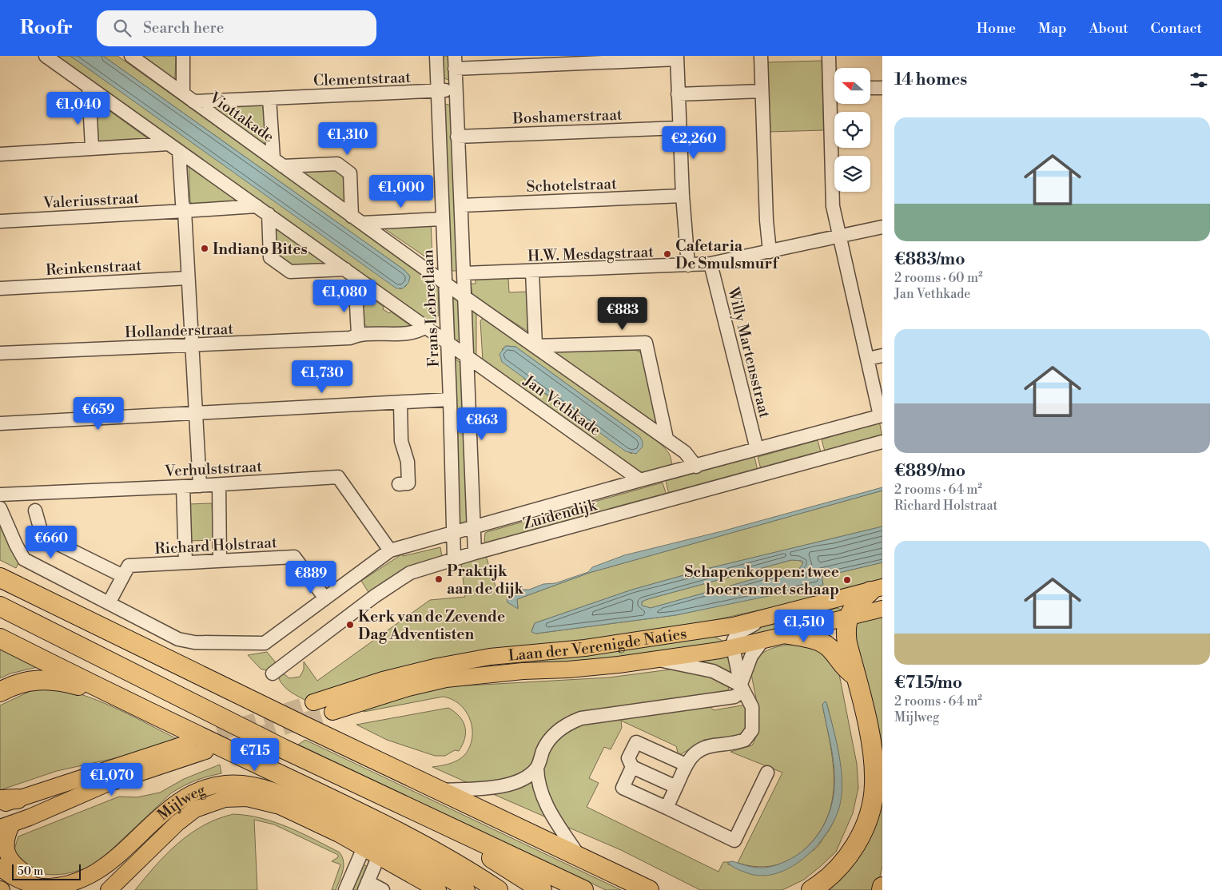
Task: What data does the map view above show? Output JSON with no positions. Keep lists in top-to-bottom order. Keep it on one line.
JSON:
{"streets":{"main road":["Laan der Verenigde Naties","Mijlweg"],"street":["Clementstraat","Boshamerstraat","Viottakade","Schotelstraat","Valeriusstraat","H.W. Mesdagstraat","Reinkenstraat","Frans Lebretlaan","Hollanderstraat","Willy Martensstraat","Jan Vethkade","Verhulststraat","Zuidendijk","Richard Holstraat"]},"crossings":[["Clementstraat","Viottakade"],["Clementstraat","Frans Lebretlaan"],["Viottakade","Frans Lebretlaan"],["H.W. Mesdagstraat","Willy Martensstraat"],["Frans Lebretlaan","Zuidendijk"],["Willy Martensstraat","Zuidendijk"],["Jan Vethkade","Zuidendijk"],["Verhulststraat","Zuidendijk"]],"places":["Indiano Bites","Cafetaria De Smulsmurf","Praktijk aan de dijk","Schapenkoppen: twee boeren met schaap","Kerk van de Zevende Dag Adventisten"],"scale_bar":"50 m","north":"left","page":{"header":"Roofr","search":"Search here","nav":["Home","Map","About","Contact"],"heading":"14 homes","price":["€1,040","€1,310","€2,260","€1,000","€1,080","€883","€1,730","€659","€863","€660","€889","€1,510","€715","€1,070"],"list":[{"name":"€883/mo","note":"2 rooms · 60 m² · Jan Vethkade"},{"name":"€889/mo","note":"2 rooms · 64 m² · Richard Holstraat"},{"name":"€715/mo","note":"2 rooms · 64 m² · Mijlweg"}],"scale":"50 m"}}
